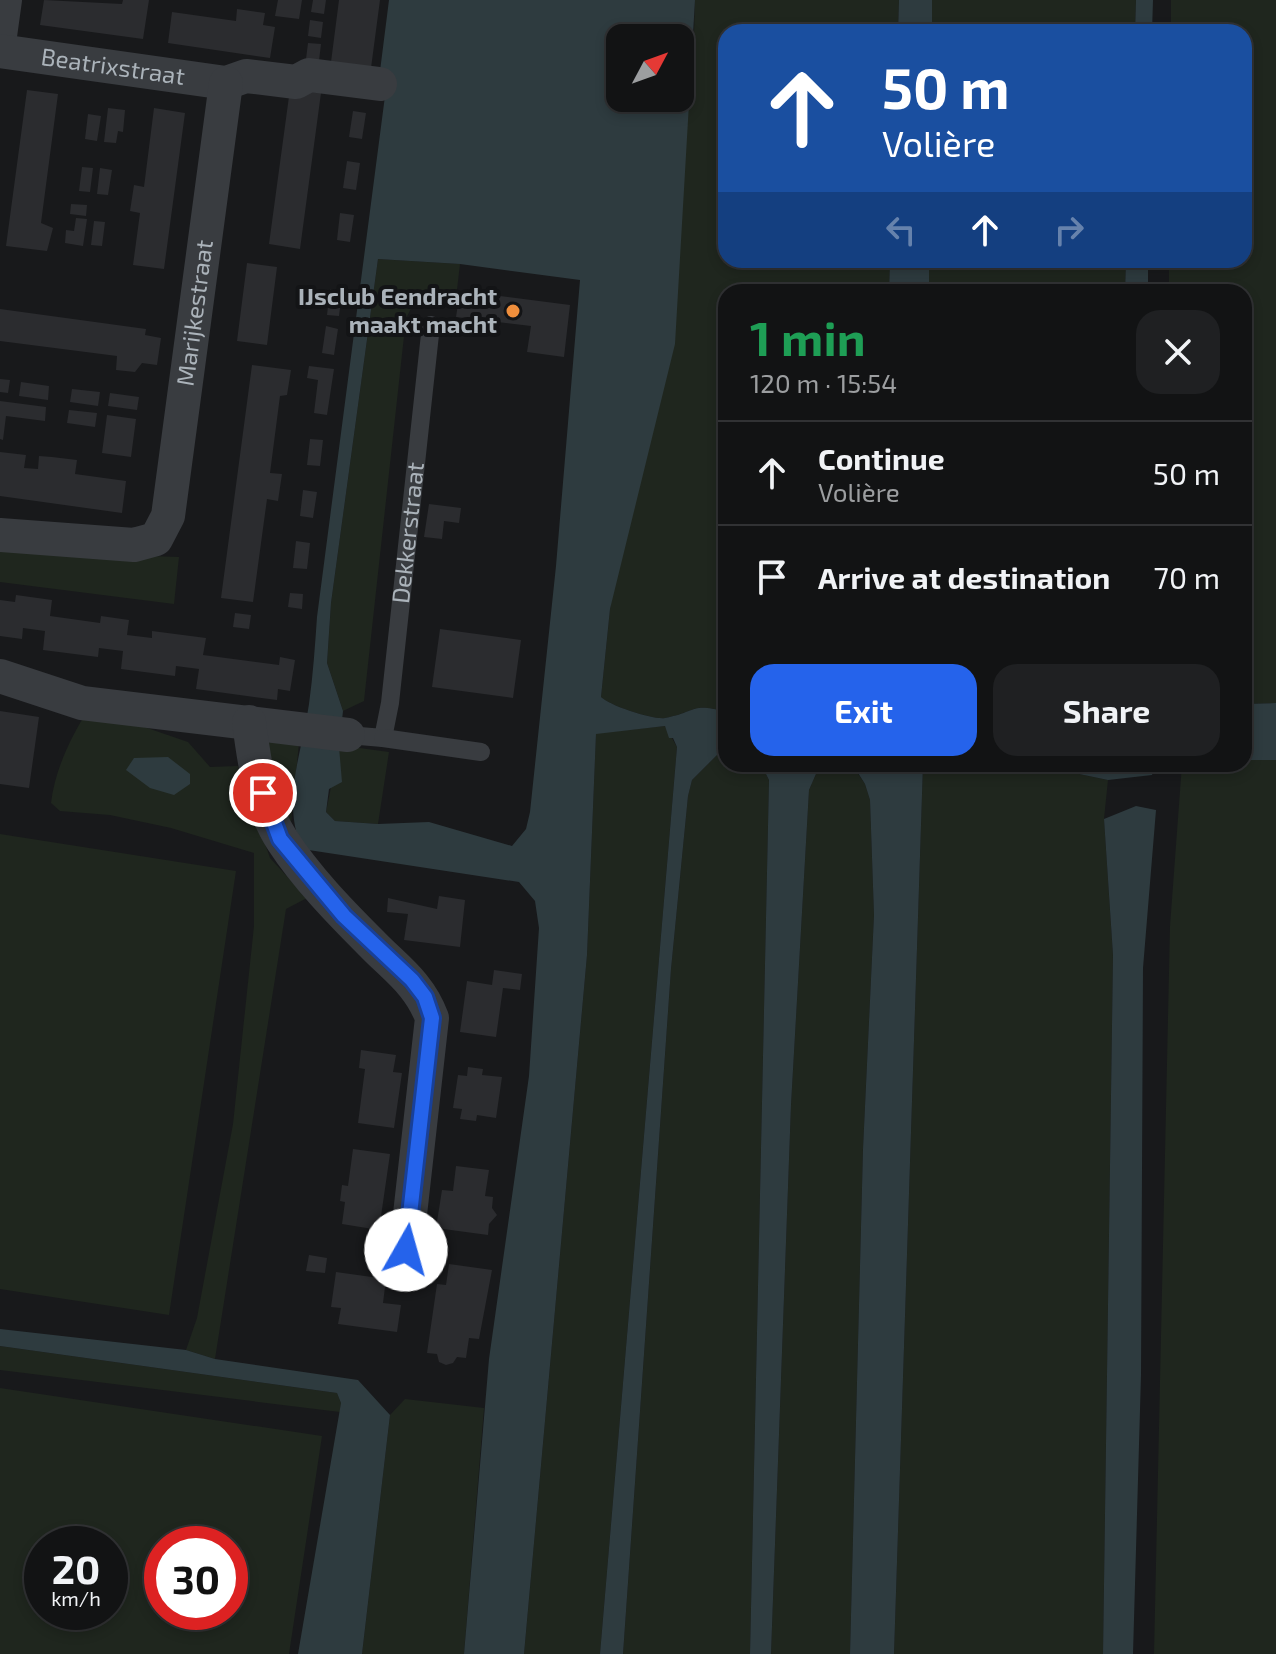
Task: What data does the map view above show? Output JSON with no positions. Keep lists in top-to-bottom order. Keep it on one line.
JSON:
{"streets":{"street":["Beatrixstraat","Marijkestraat"],"lane":["Dekkerstraat"]},"crossings":[["Beatrixstraat","Marijkestraat"]],"places":["IJsclub Eendracht maakt macht"],"north":"top right","page":{"turn":["50 m","Volière"],"heading":["1 min","120 m · 15:54"],"list":[{"name":"Continue","note":"Volière","value":"50 m"},{"name":"Arrive at destination","value":"70 m"}],"buttons":["Exit","Share"],"speed":"20 km/h","limit":"30"}}
